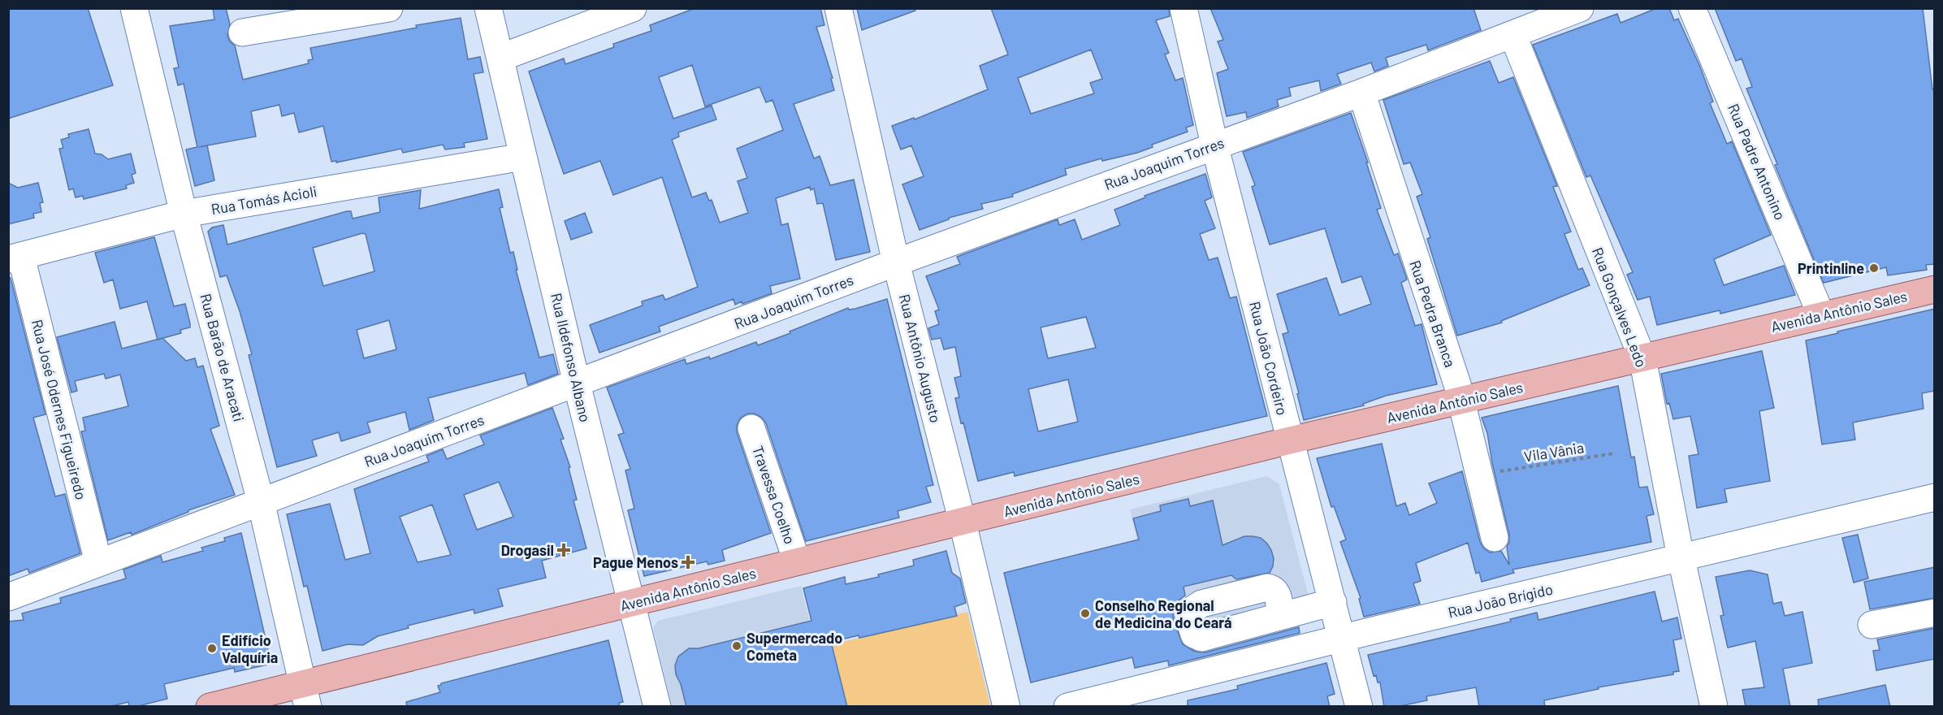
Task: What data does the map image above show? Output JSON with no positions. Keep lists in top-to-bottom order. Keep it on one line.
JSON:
{"streets":{"main road":["Avenida Antônio Sales"],"street":["Rua Padre Antonino","Rua Joaquim Torres","Rua Tomás Acioli","Rua Gonçalves Ledo","Rua Pedra Branca","Rua Barão de Aracati","Rua Ildefonso Albano","Rua Antônio Augusto","Rua João Cordeiro","Rua José Odernes Figueiredo","Travessa Coelho","Rua João Brígido"],"path":["Vila Vânia"]},"crossings":[["Rua Padre Antonino","Avenida Antônio Sales"],["Rua Joaquim Torres","Rua Gonçalves Ledo"],["Rua Joaquim Torres","Rua Pedra Branca"],["Rua Joaquim Torres","Rua Barão de Aracati"],["Rua Joaquim Torres","Rua Ildefonso Albano"],["Rua Joaquim Torres","Rua Antônio Augusto"],["Rua Joaquim Torres","Rua João Cordeiro"],["Rua Joaquim Torres","Rua José Odernes Figueiredo"],["Rua Tomás Acioli","Rua Barão de Aracati"],["Rua Tomás Acioli","Rua Ildefonso Albano"],["Rua Tomás Acioli","Rua José Odernes Figueiredo"],["Rua Gonçalves Ledo","Avenida Antônio Sales"],["Rua Gonçalves Ledo","Rua João Brígido"],["Avenida Antônio Sales","Rua Pedra Branca"],["Avenida Antônio Sales","Rua Barão de Aracati"],["Avenida Antônio Sales","Rua Ildefonso Albano"],["Avenida Antônio Sales","Rua Antônio Augusto"],["Avenida Antônio Sales","Rua João Cordeiro"],["Avenida Antônio Sales","Travessa Coelho"],["Rua João Cordeiro","Rua João Brígido"]],"places":{"other":["Printinline","Conselho Regional de Medicina do Ceará","Supermercado Cometa","Edifício Valquíria"],"health":["Drogasil","Pague Menos"]}}
